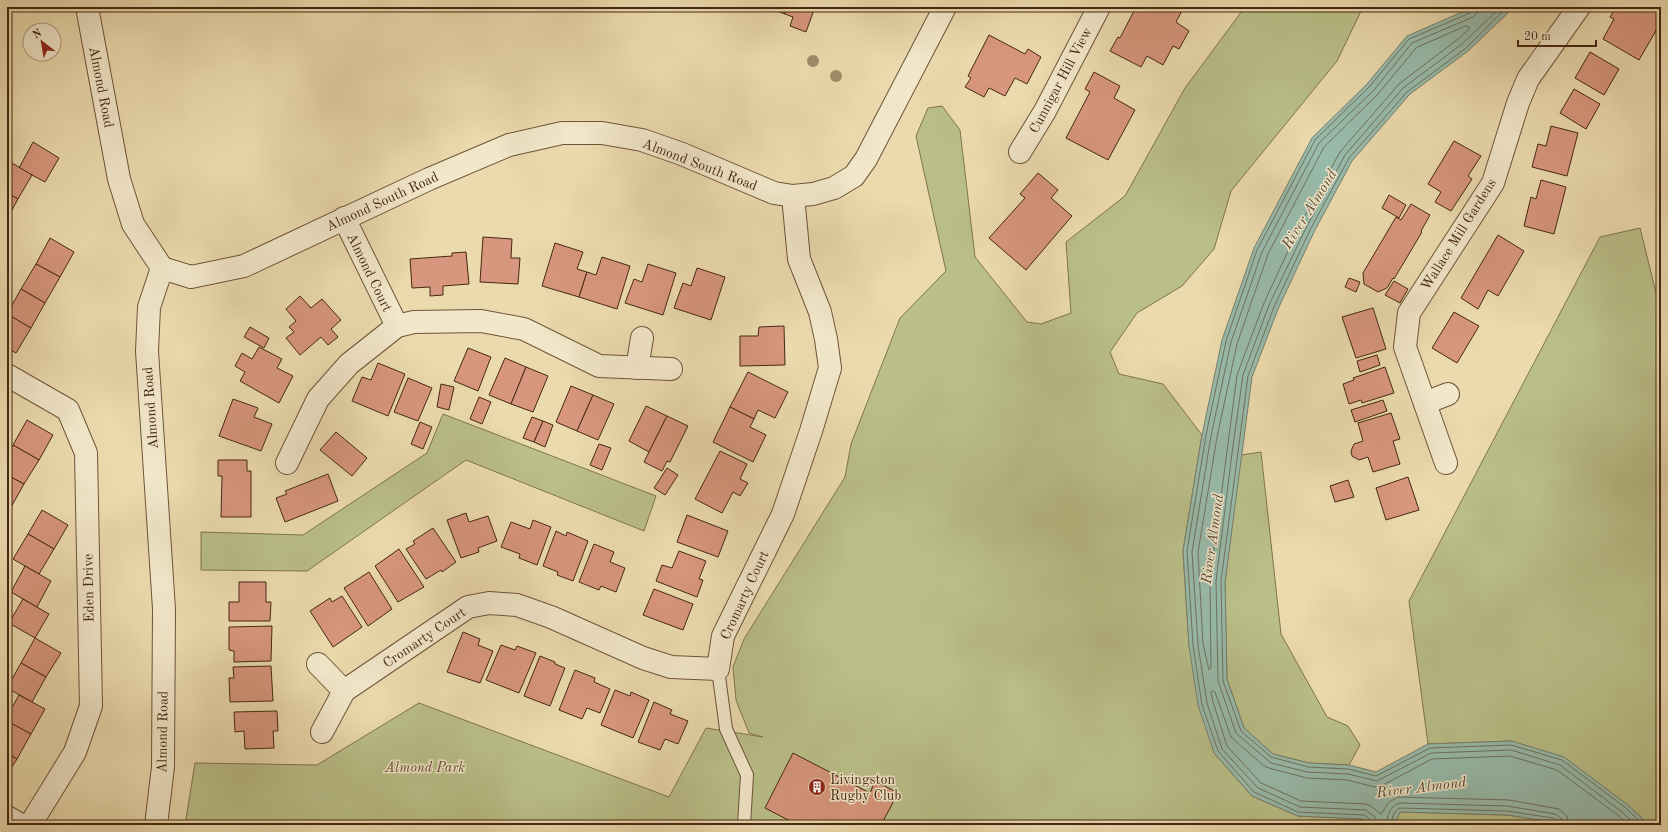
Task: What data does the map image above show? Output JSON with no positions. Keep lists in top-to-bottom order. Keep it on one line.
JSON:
{"streets":{"street":["Cunnigar Hill View","Almond Road","Almond South Road","Wallace Mill Gardens","Almond Court","Eden Drive","Cromarty Court"]},"crossings":[["Almond Road","Almond South Road"],["Almond South Road","Almond Court"],["Almond South Road","Cromarty Court"]],"water":["River Almond"],"parks":["Almond Park"],"places":{"building":["Livingston Rugby Club"]},"scale_bar":"20 m","north":"top left"}
